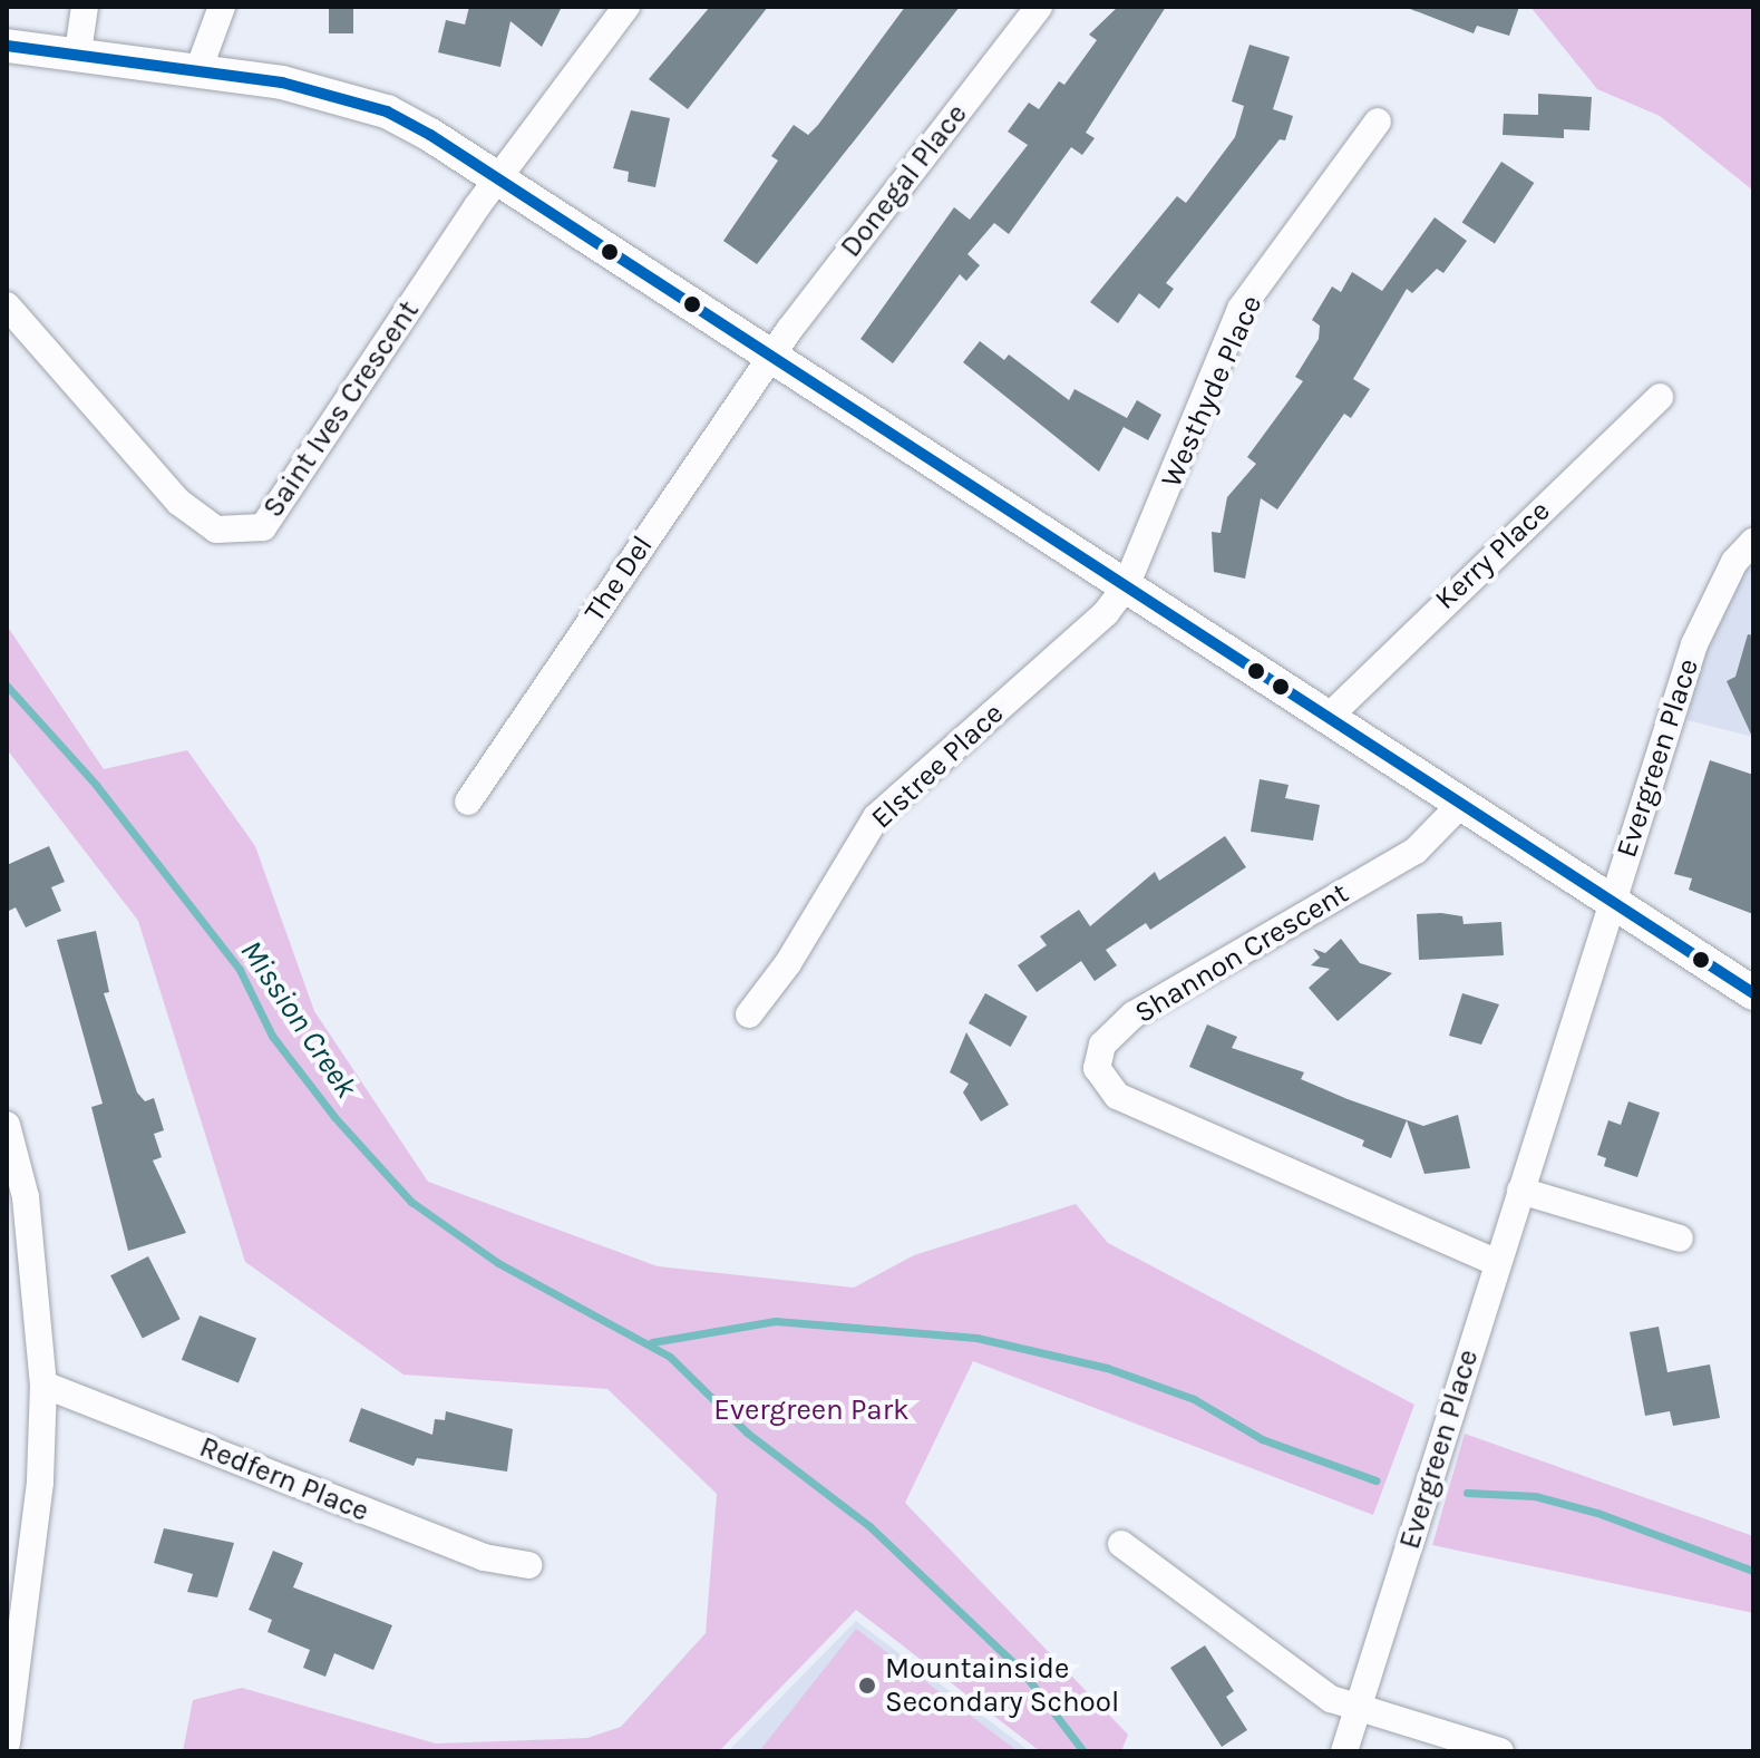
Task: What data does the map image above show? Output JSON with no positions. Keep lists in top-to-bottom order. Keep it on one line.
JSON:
{"streets":{"street":["Donegal Place","Westhyde Place","Saint Ives Crescent","Kerry Place","The Del","Evergreen Place","Elstree Place","Shannon Crescent","Redfern Place"]},"crossings":[["Donegal Place","The Del"],["Westhyde Place","Elstree Place"],["Evergreen Place","Shannon Crescent"]],"water":["Mission Creek"],"parks":["Evergreen Park"],"places":["Mountainside Secondary School"]}
